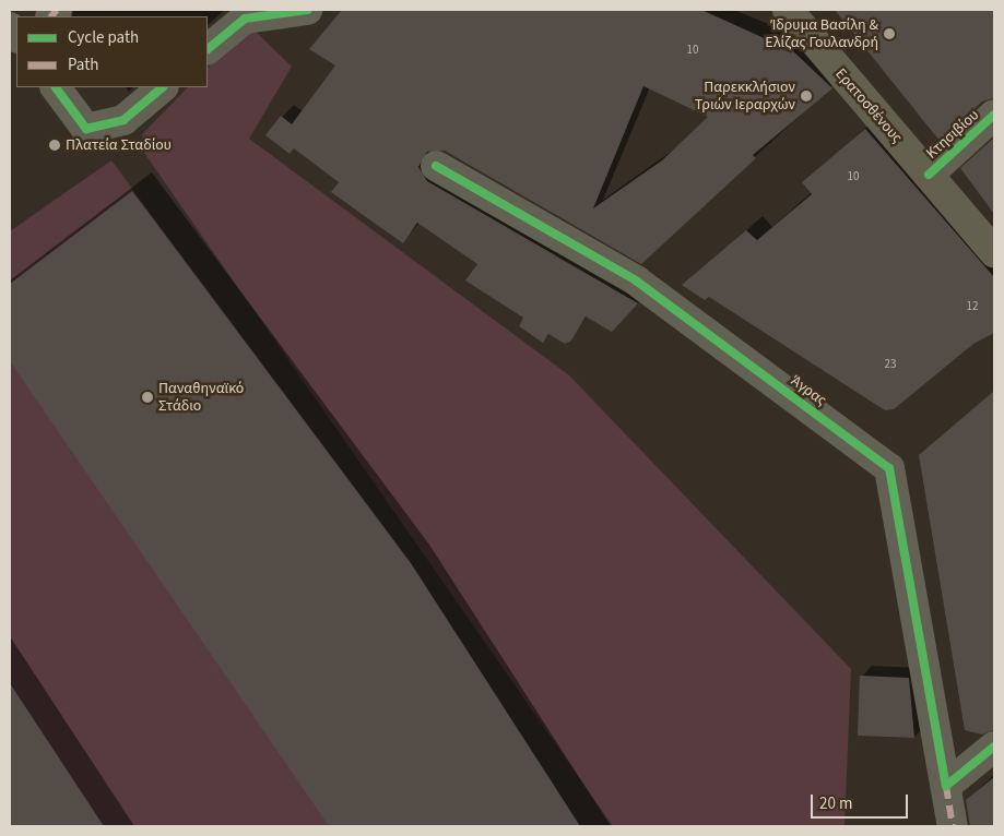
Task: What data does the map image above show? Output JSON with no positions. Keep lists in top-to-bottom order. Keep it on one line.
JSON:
{"streets":{"main road":["Ερατοσθένους"],"street":["Κτησιβίου","Άγρας"]},"crossings":[["Ερατοσθένους","Κτησιβίου"]],"places":["Ίδρυμα Βασίλη & Ελίζας Γουλανδρή","Παρεκκλήσιον Τριών Ιεραρχών","Πλατεία Σταδίου","Παναθηναϊκό Στάδιο"],"house_numbers":["10","10","12","23"],"legend":["Cycle path","Path"],"scale_bar":"20 m"}
